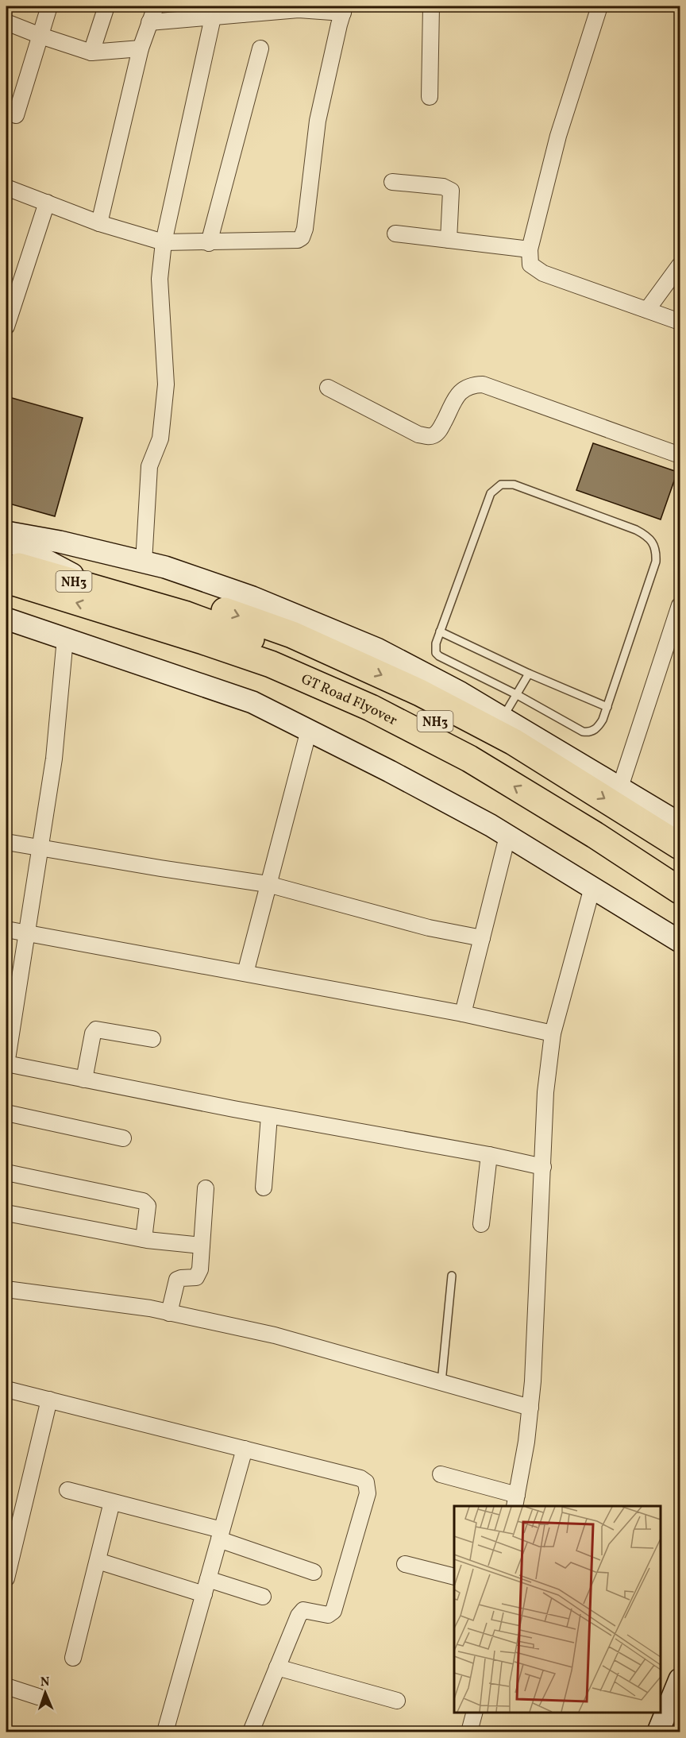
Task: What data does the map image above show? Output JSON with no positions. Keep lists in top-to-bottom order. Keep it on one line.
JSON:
{"streets":{"highway":["NH3","GT Road Flyover"]},"crossings":[["NH3","GT Road Flyover"]],"north":"top"}
